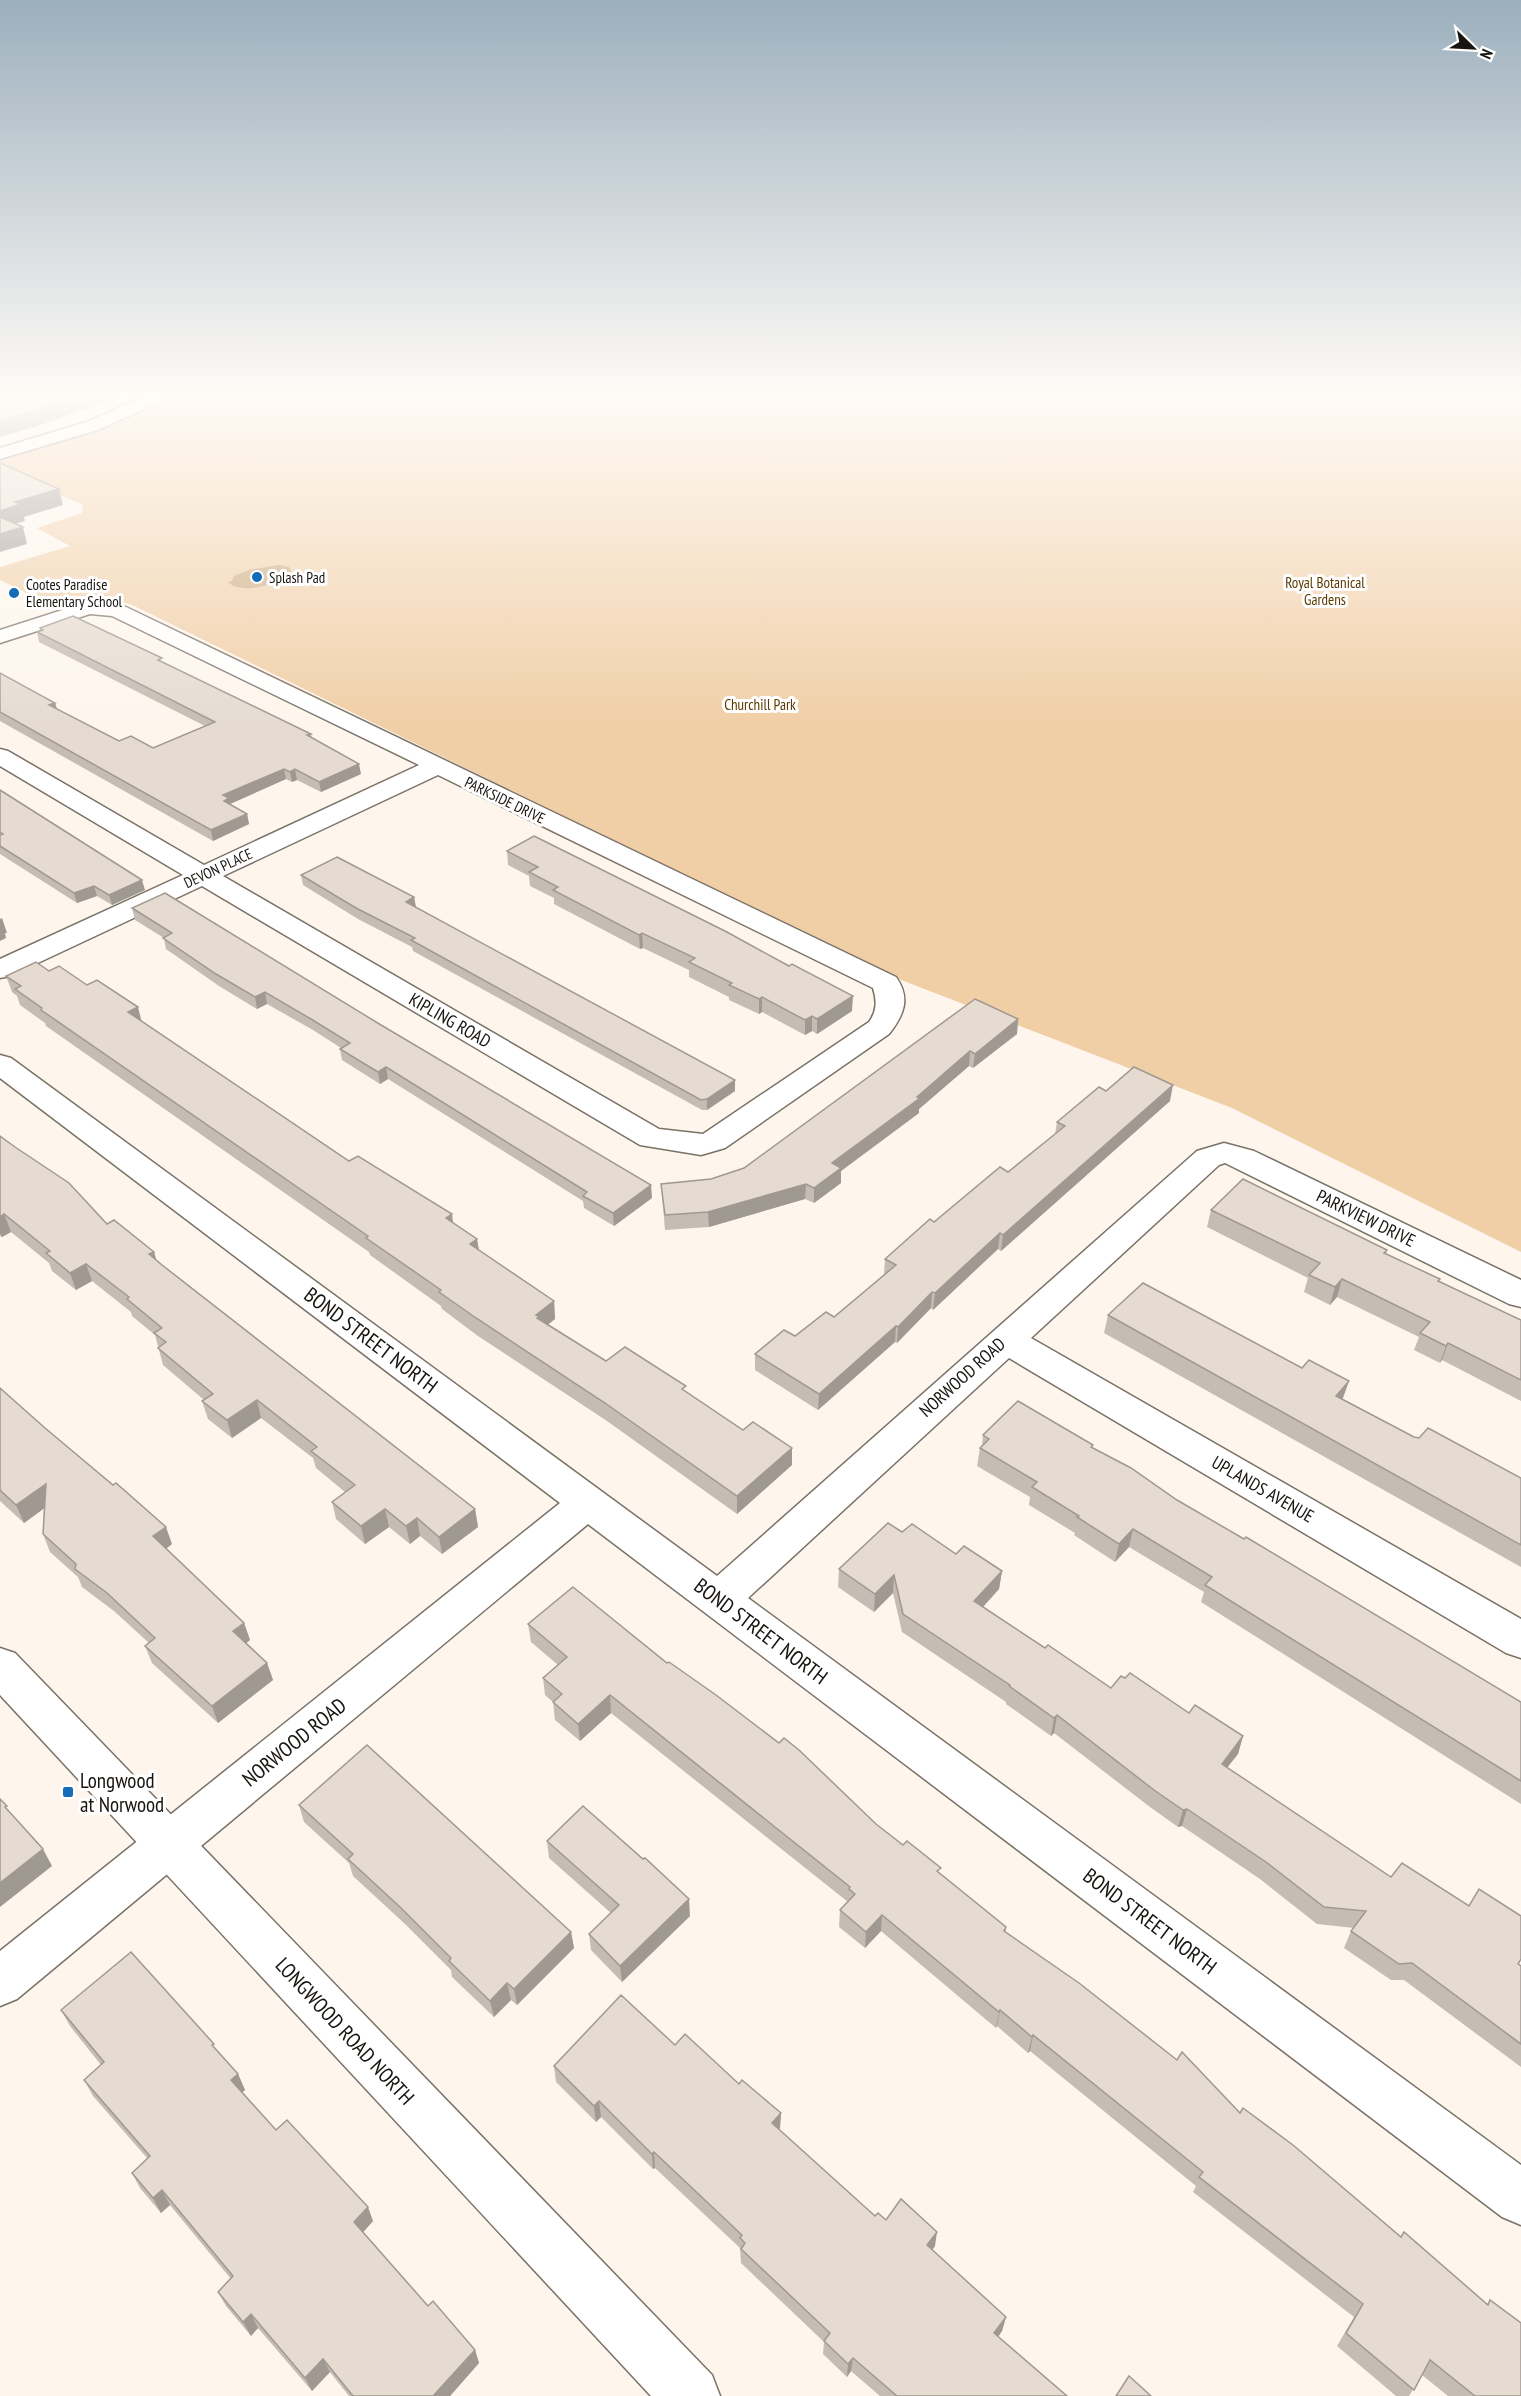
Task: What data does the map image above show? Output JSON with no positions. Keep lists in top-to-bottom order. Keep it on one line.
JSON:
{"streets":{"street":["PARKSIDE DRIVE","DEVON PLACE","KIPLING ROAD","PARKVIEW DRIVE","BOND STREET NORTH","NORWOOD ROAD","UPLANDS AVENUE","LONGWOOD ROAD NORTH"]},"crossings":[["PARKSIDE DRIVE","DEVON PLACE"],["PARKSIDE DRIVE","KIPLING ROAD"],["DEVON PLACE","KIPLING ROAD"],["PARKVIEW DRIVE","NORWOOD ROAD"],["BOND STREET NORTH","NORWOOD ROAD"],["NORWOOD ROAD","UPLANDS AVENUE"],["NORWOOD ROAD","LONGWOOD ROAD NORTH"]],"parks":["Royal Botanical Gardens","Churchill Park"],"places":{"other":["Splash Pad","Cootes Paradise Elementary School"],"transit":["Longwood at Norwood"]},"north":"bottom right"}
